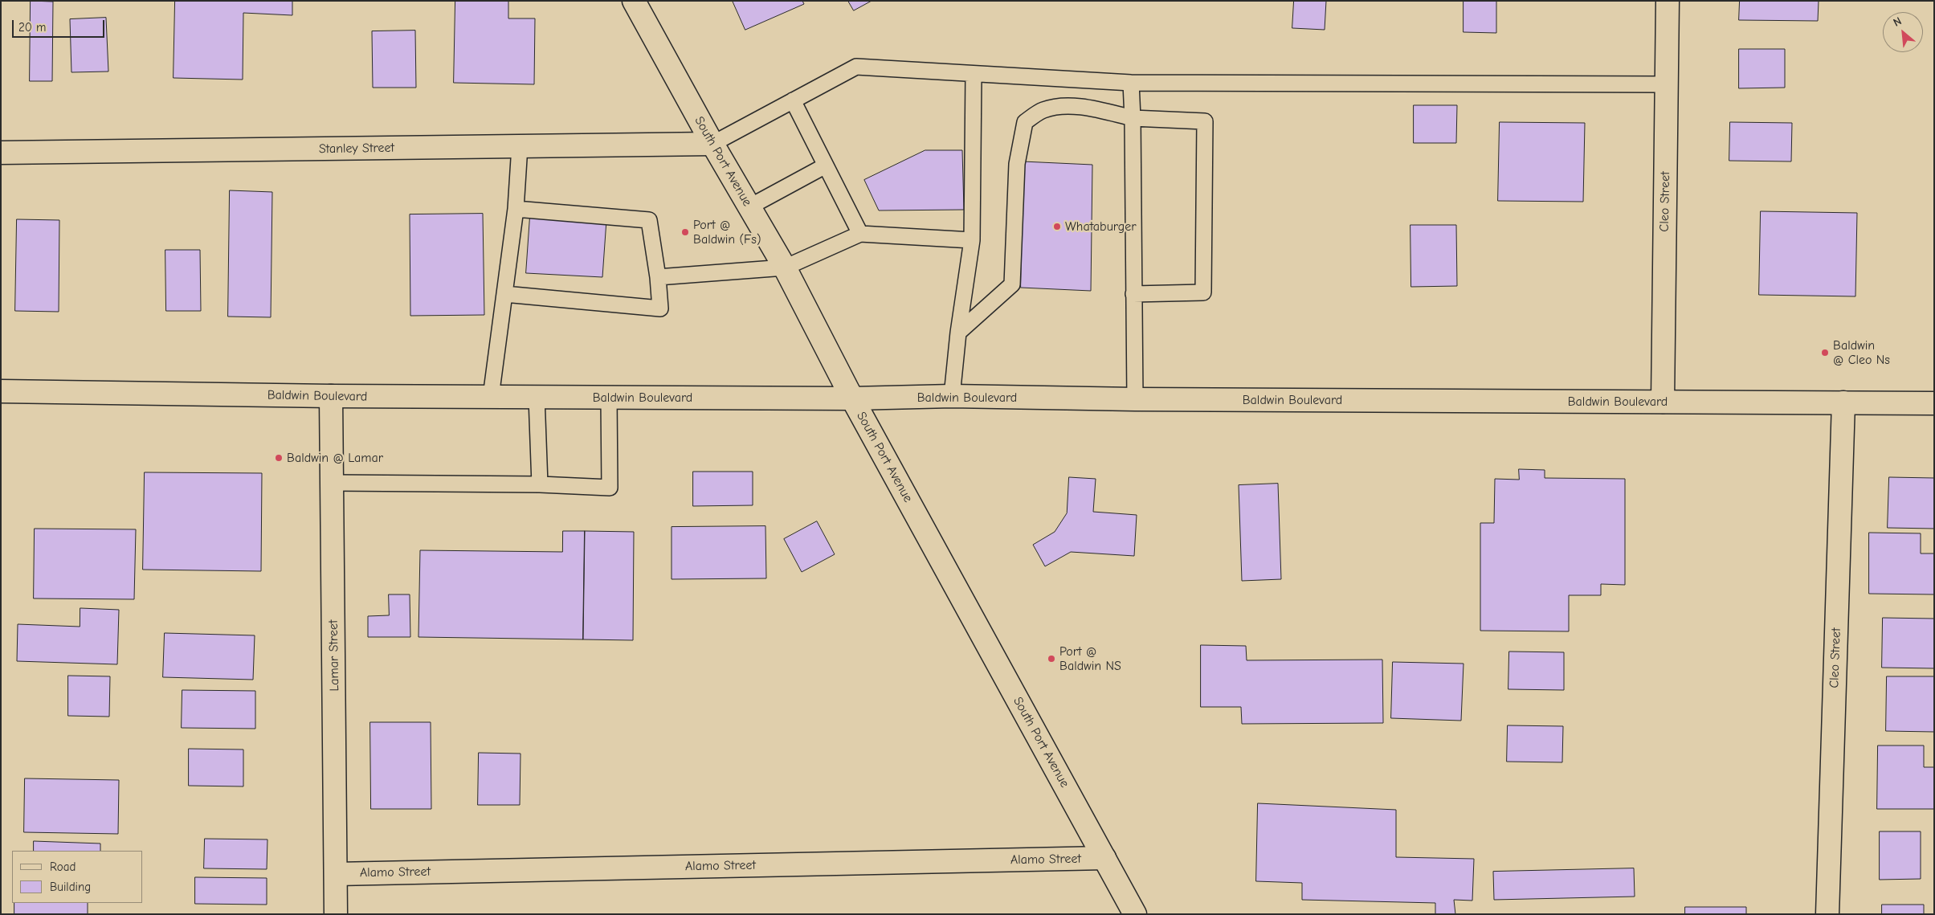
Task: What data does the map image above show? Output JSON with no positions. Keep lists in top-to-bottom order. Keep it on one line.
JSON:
{"streets":{"main road":["Stanley Street","South Port Avenue","Cleo Street","Baldwin Boulevard","Lamar Street","Alamo Street"]},"crossings":[["Stanley Street","South Port Avenue"],["South Port Avenue","Baldwin Boulevard"],["South Port Avenue","Alamo Street"],["Cleo Street","Baldwin Boulevard"],["Baldwin Boulevard","Lamar Street"],["Lamar Street","Alamo Street"]],"places":["Whataburger","Port @ Baldwin (Fs)","Baldwin @ Cleo Ns","Baldwin @ Lamar","Port @ Baldwin NS"],"legend":["Road","Building"],"scale_bar":"20 m","north":"top left"}
